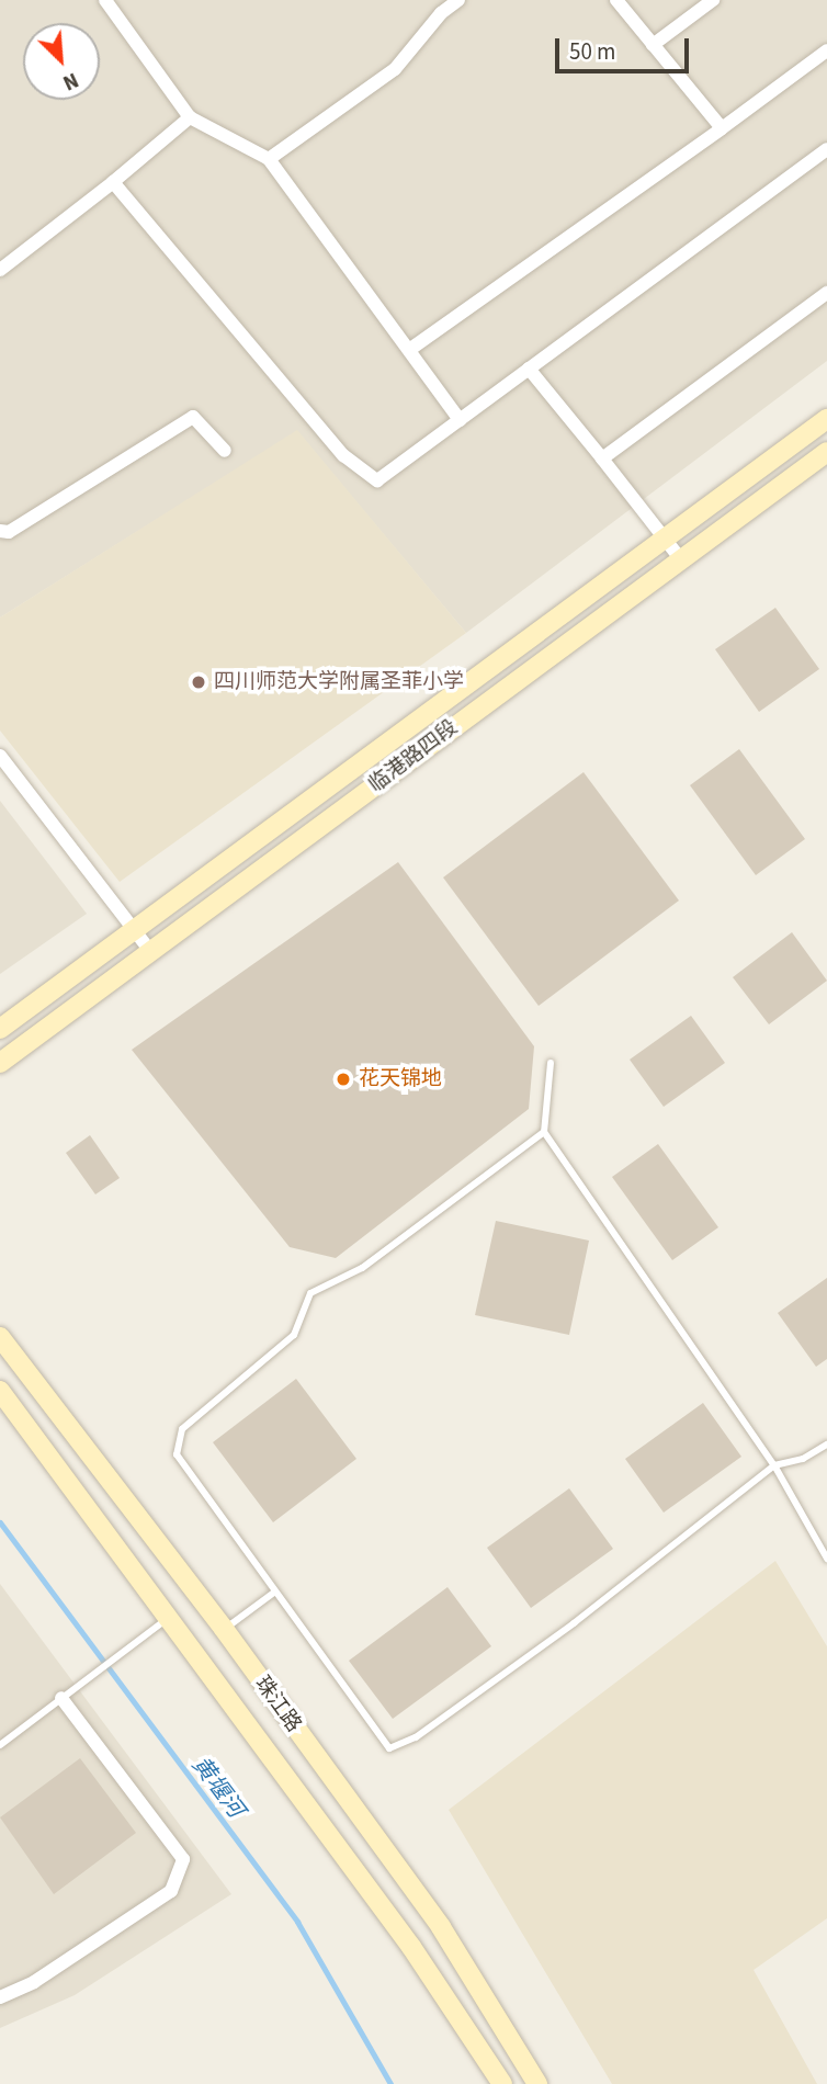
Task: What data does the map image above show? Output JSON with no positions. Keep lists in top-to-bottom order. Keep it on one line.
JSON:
{"streets":{"main road":["临港路四段","珠江路"]},"water":["黄堰河"],"places":["四川师范大学附属圣菲小学","花天锦地"],"scale_bar":"50 m","north":"bottom right"}
